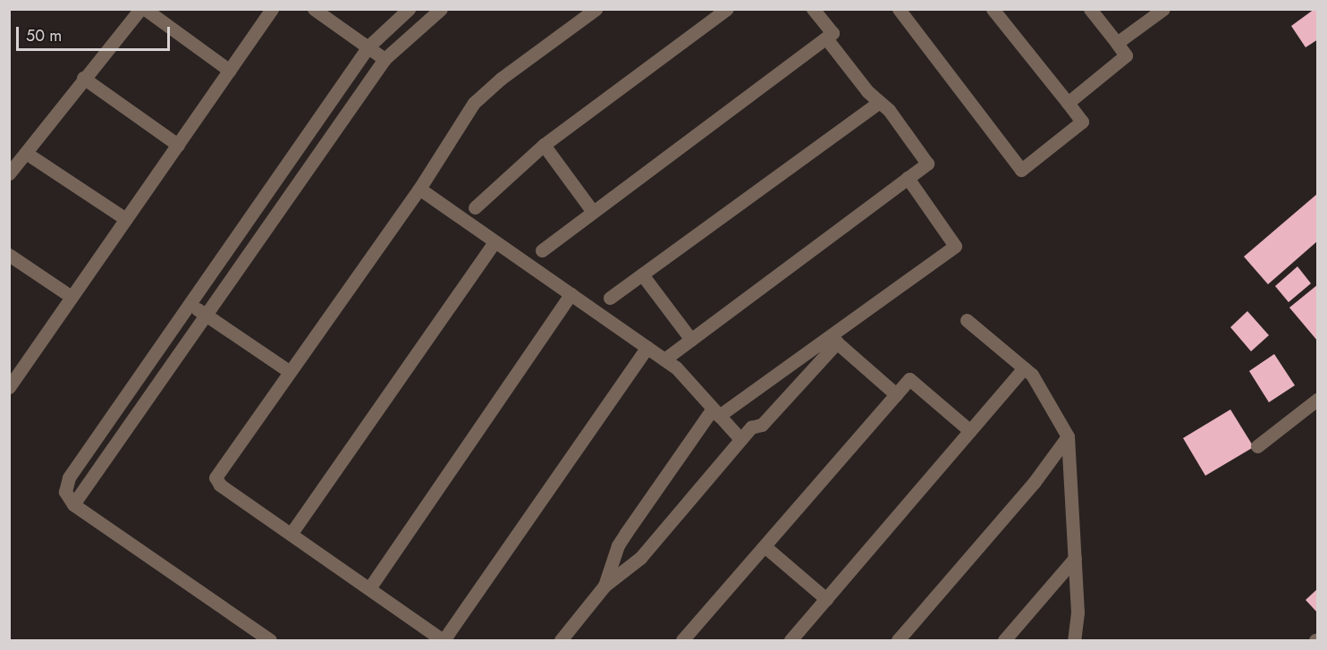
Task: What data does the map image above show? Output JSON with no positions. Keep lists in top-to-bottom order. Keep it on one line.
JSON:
{"scale_bar":"50 m"}
